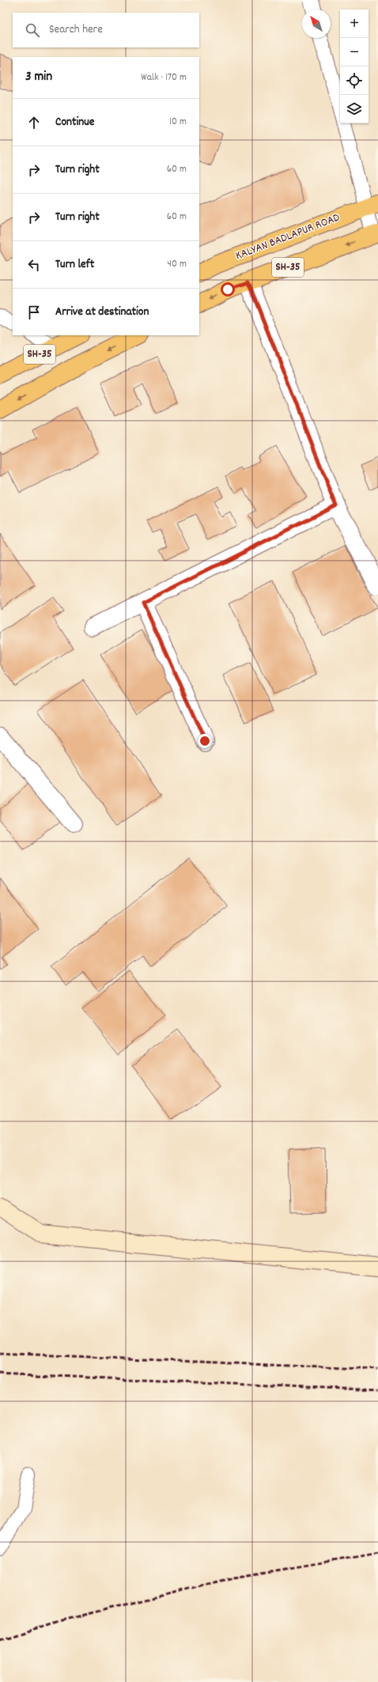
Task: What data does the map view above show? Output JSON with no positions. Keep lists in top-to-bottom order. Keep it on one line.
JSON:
{"streets":{"main road":["KALYAN BADLAPUR ROAD","SH-35"]},"north":"top left","page":{"map_buttons":["+","−"],"search":"Search here","heading":["3 min","Walk · 170 m"],"list":[["Continue","10 m"],["Turn right","60 m"],["Turn right","60 m"],["Turn left","40 m"],"Arrive at destination"]}}
